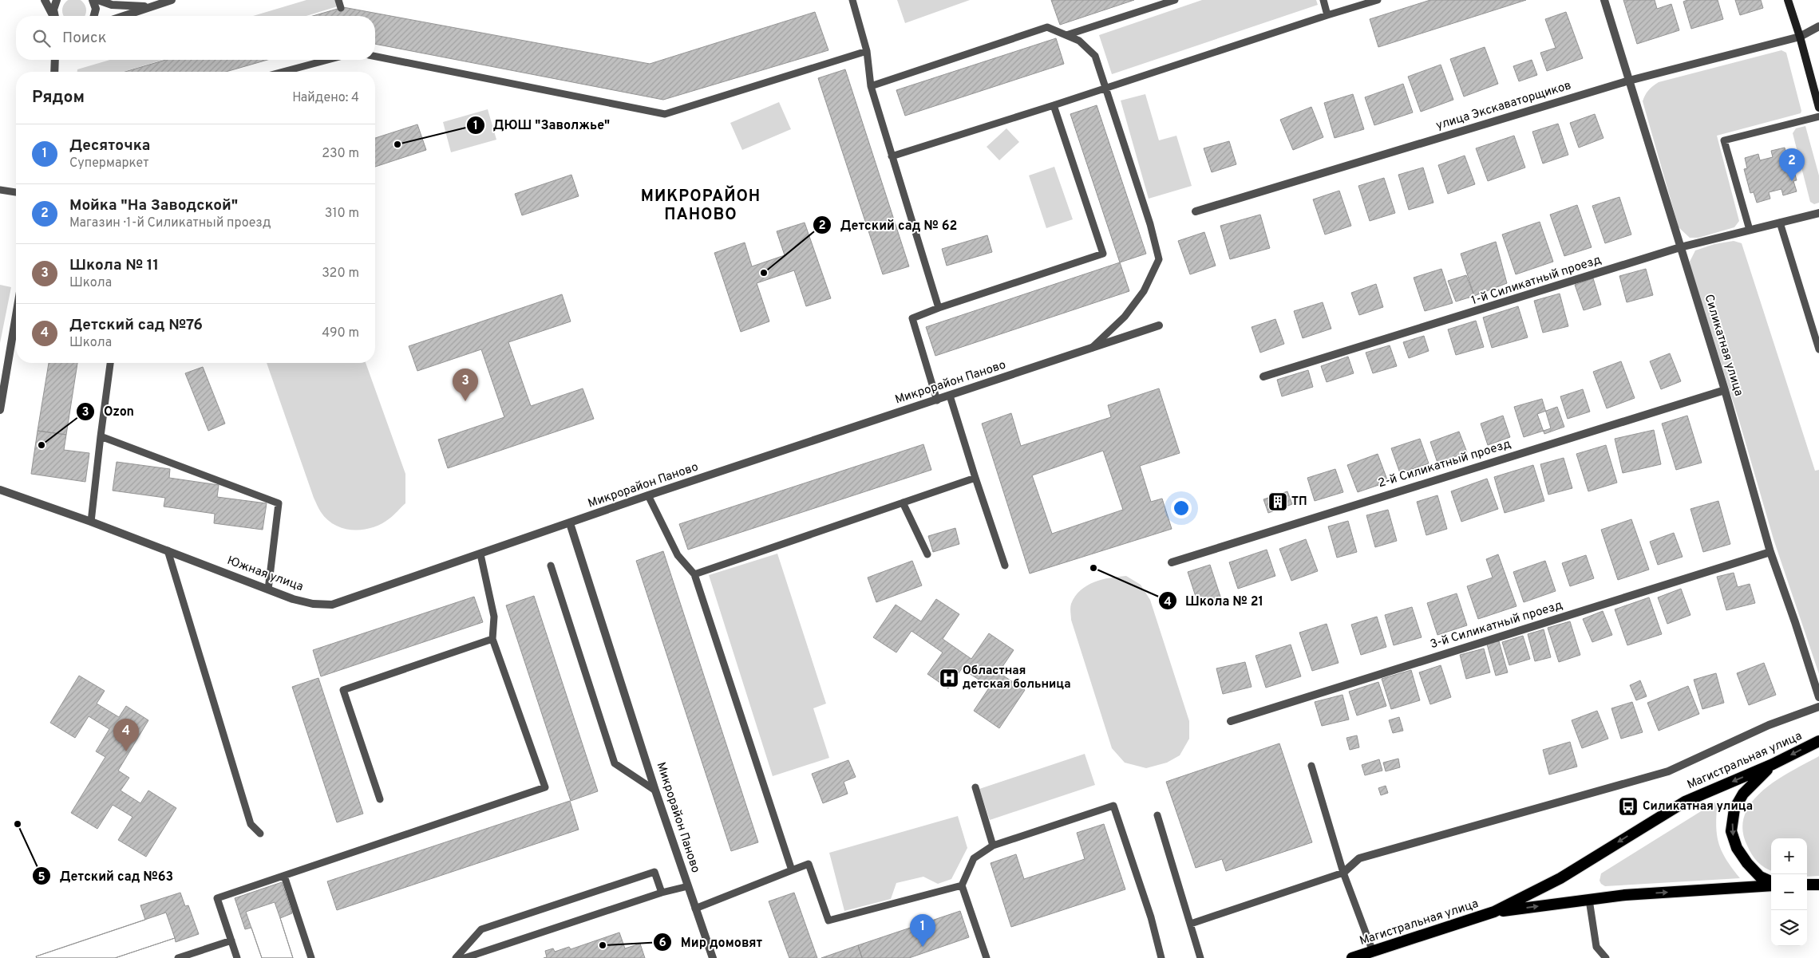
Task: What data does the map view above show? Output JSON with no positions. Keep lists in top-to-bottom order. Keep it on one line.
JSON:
{"streets":{"highway":["Магистральная улица"],"street":["улица Экскаваторщиков","1-й Силикатный проезд","Силикатная улица","Микрорайон Паново","2-й Силикатный проезд","Южная улица","3-й Силикатный проезд"]},"crossings":[["улица Экскаваторщиков","Силикатная улица"],["1-й Силикатный проезд","Силикатная улица"],["Силикатная улица","2-й Силикатный проезд"],["Силикатная улица","3-й Силикатный проезд"],["Микрорайон Паново","Южная улица"]],"districts":["МИКРОРАЙОН ПАНОВО"],"places":{"other":["ДЮШ \"Заволжье\"","Детский сад № 62","Ozon","Школа № 21","Детский сад №63","Мир домовят"],"building":["ТП"],"hospital":["Областная детская больница"],"bus stop":["Силикатная улица"]},"page":{"search":"Поиск","heading":["Рядом","Найдено: 4"],"list":[{"mark":"1","name":"Десяточка","note":"Супермаркет","value":"230 m"},{"mark":"2","name":"Мойка \"На Заводской\"","note":"Магазин · 1-й Силикатный проезд","value":"310 m"},{"mark":"3","name":"Школа № 11","note":"Школа","value":"320 m"},{"mark":"4","name":"Детский сад №76","note":"Школа","value":"490 m"}],"pins":["2","3","4","1"],"map_buttons":["+","−"]}}
